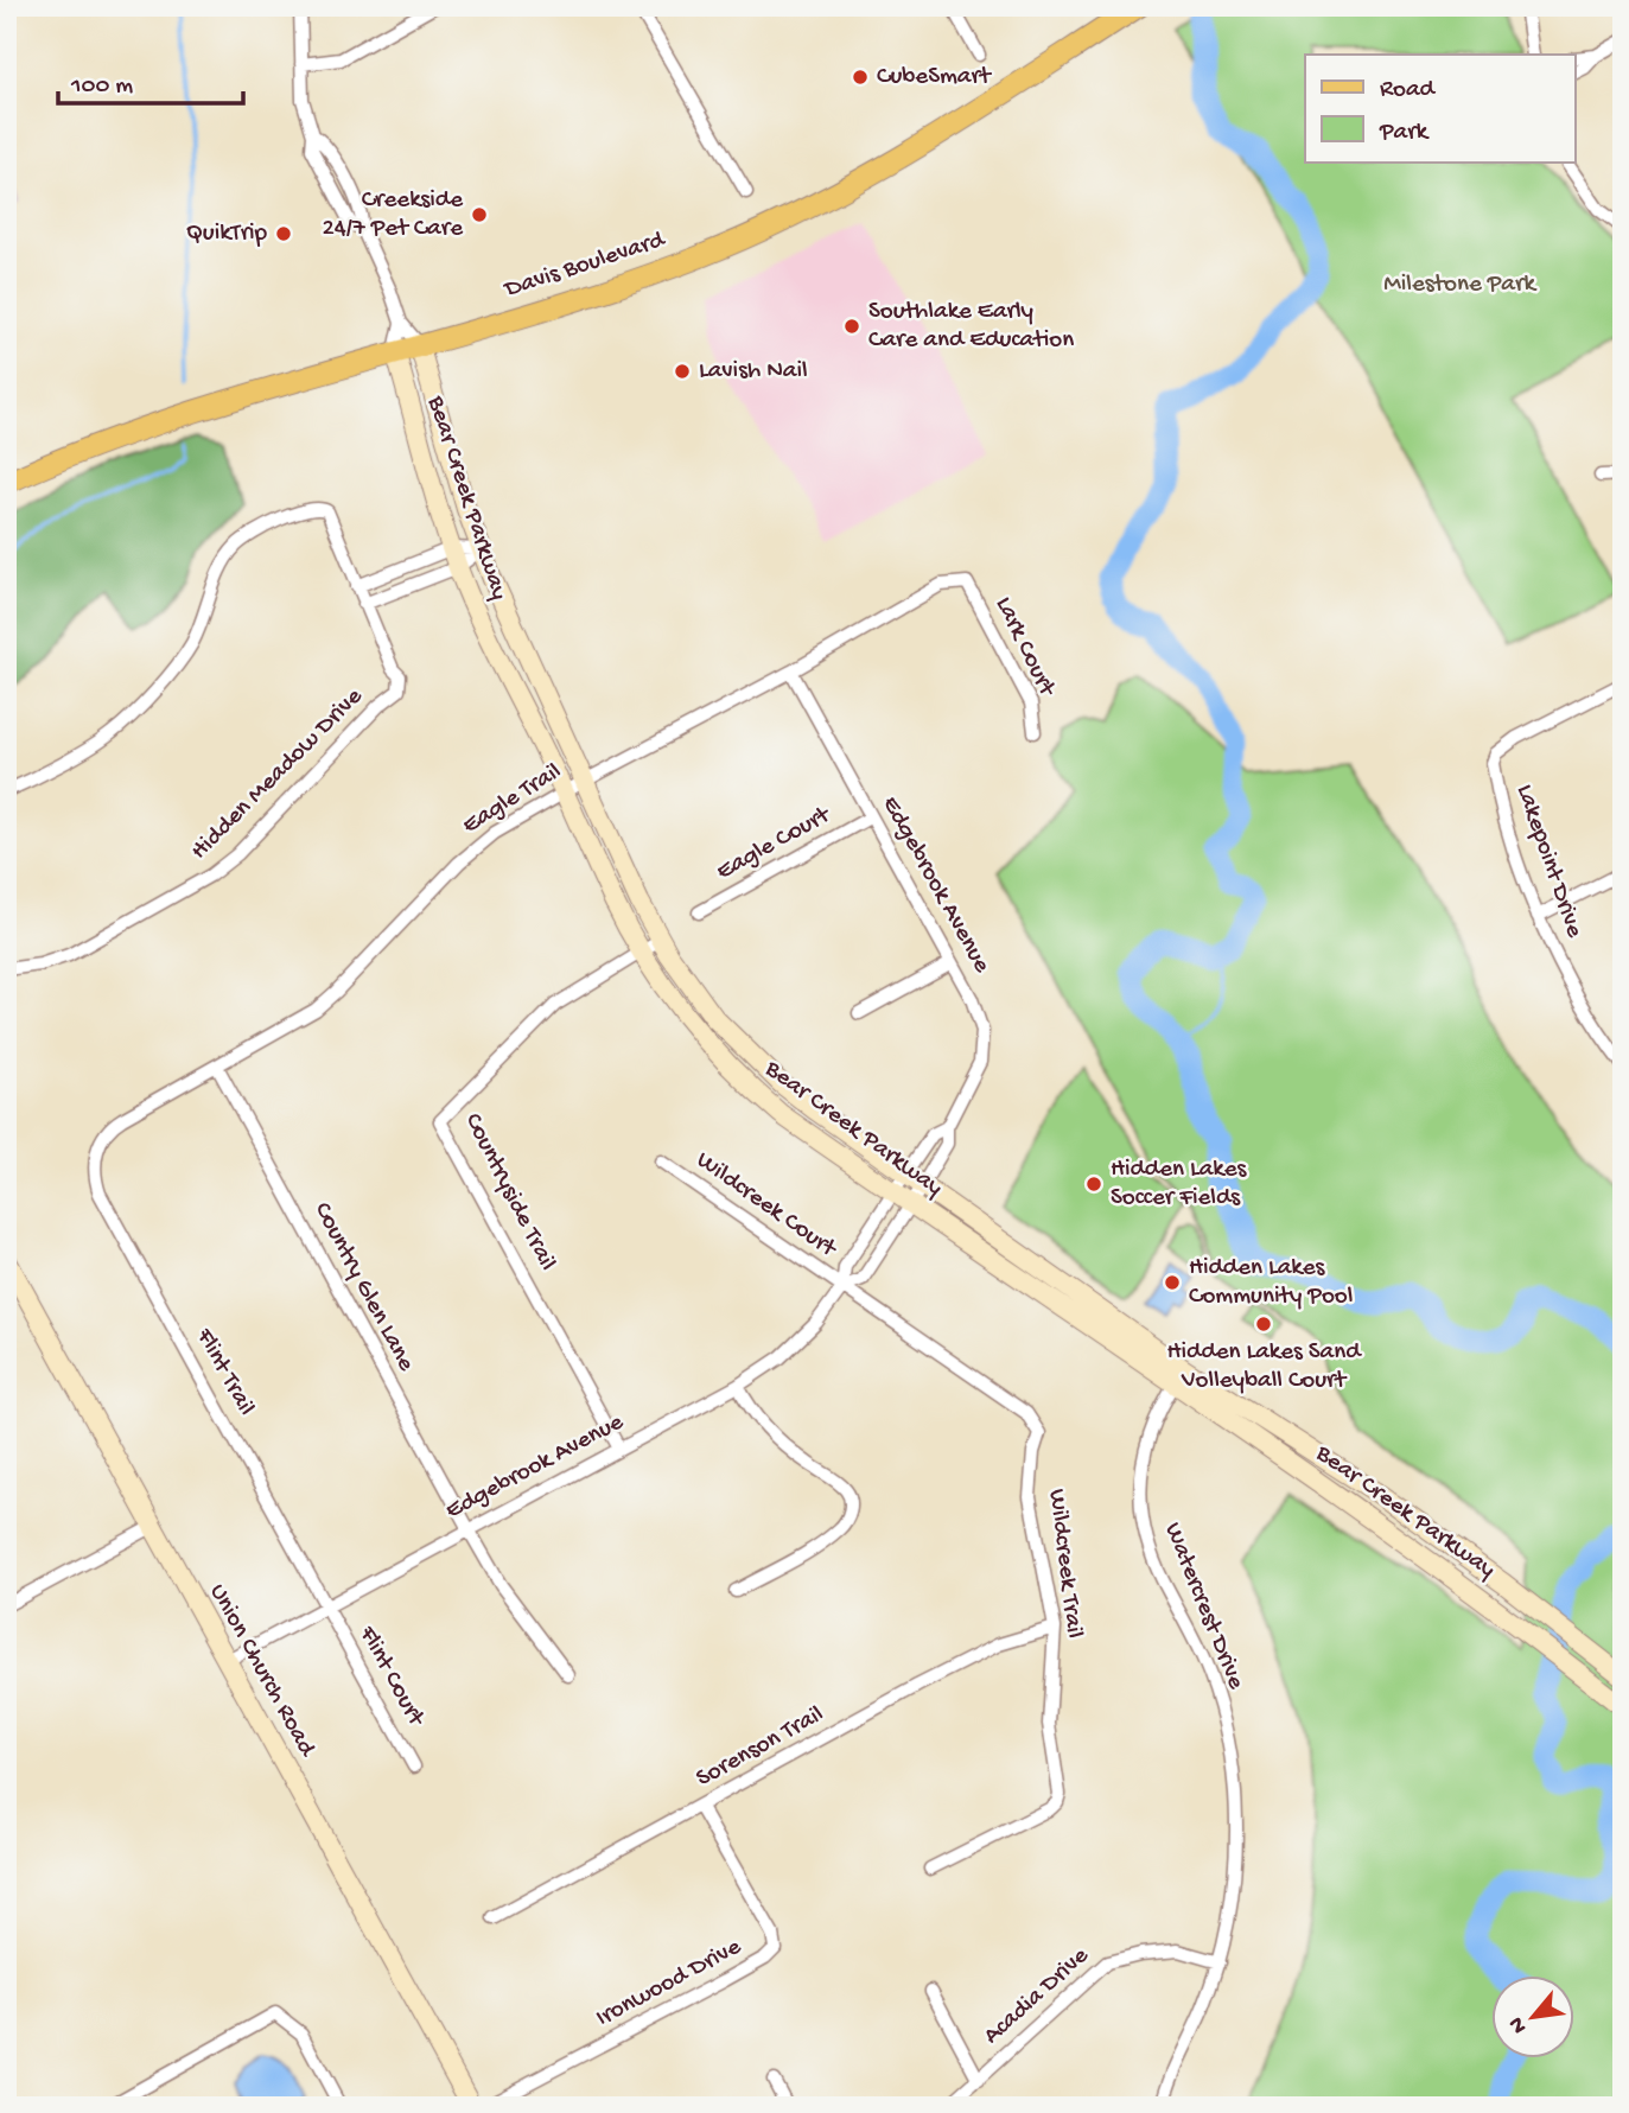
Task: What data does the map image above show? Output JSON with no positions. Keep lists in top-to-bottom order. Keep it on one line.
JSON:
{"streets":{"main road":["Davis Boulevard","Bear Creek Parkway","Union Church Road"],"street":["Lark Court","Hidden Meadow Drive","Eagle Trail","Eagle Court","Lakepoint Drive","Edgebrook Avenue","Countryside Trail","Wildcreek Court","Country Glen Lane","Flint Trail","Wildcreek Trail","Watercrest Drive","Flint Court","Sorenson Trail","Ironwood Drive","Acadia Drive"]},"crossings":[["Davis Boulevard","Bear Creek Parkway"],["Bear Creek Parkway","Eagle Trail"],["Bear Creek Parkway","Edgebrook Avenue"],["Bear Creek Parkway","Countryside Trail"],["Bear Creek Parkway","Watercrest Drive"],["Lark Court","Eagle Trail"],["Eagle Trail","Edgebrook Avenue"],["Eagle Trail","Country Glen Lane"],["Eagle Trail","Flint Trail"],["Eagle Court","Edgebrook Avenue"],["Edgebrook Avenue","Countryside Trail"],["Edgebrook Avenue","Wildcreek Court"],["Edgebrook Avenue","Country Glen Lane"],["Edgebrook Avenue","Flint Trail"],["Edgebrook Avenue","Wildcreek Trail"],["Edgebrook Avenue","Union Church Road"],["Edgebrook Avenue","Flint Court"],["Wildcreek Court","Wildcreek Trail"],["Flint Trail","Flint Court"],["Wildcreek Trail","Sorenson Trail"],["Watercrest Drive","Acadia Drive"],["Sorenson Trail","Ironwood Drive"]],"parks":["Milestone Park"],"places":["CubeSmart","Creekside 24/7 Pet Care","QuikTrip","Southlake Early Care and Education","Lavish Nail","Hidden Lakes Soccer Fields","Hidden Lakes Community Pool","Hidden Lakes Sand Volleyball Court"],"legend":["Road","Park"],"scale_bar":"100 m","north":"bottom left"}
